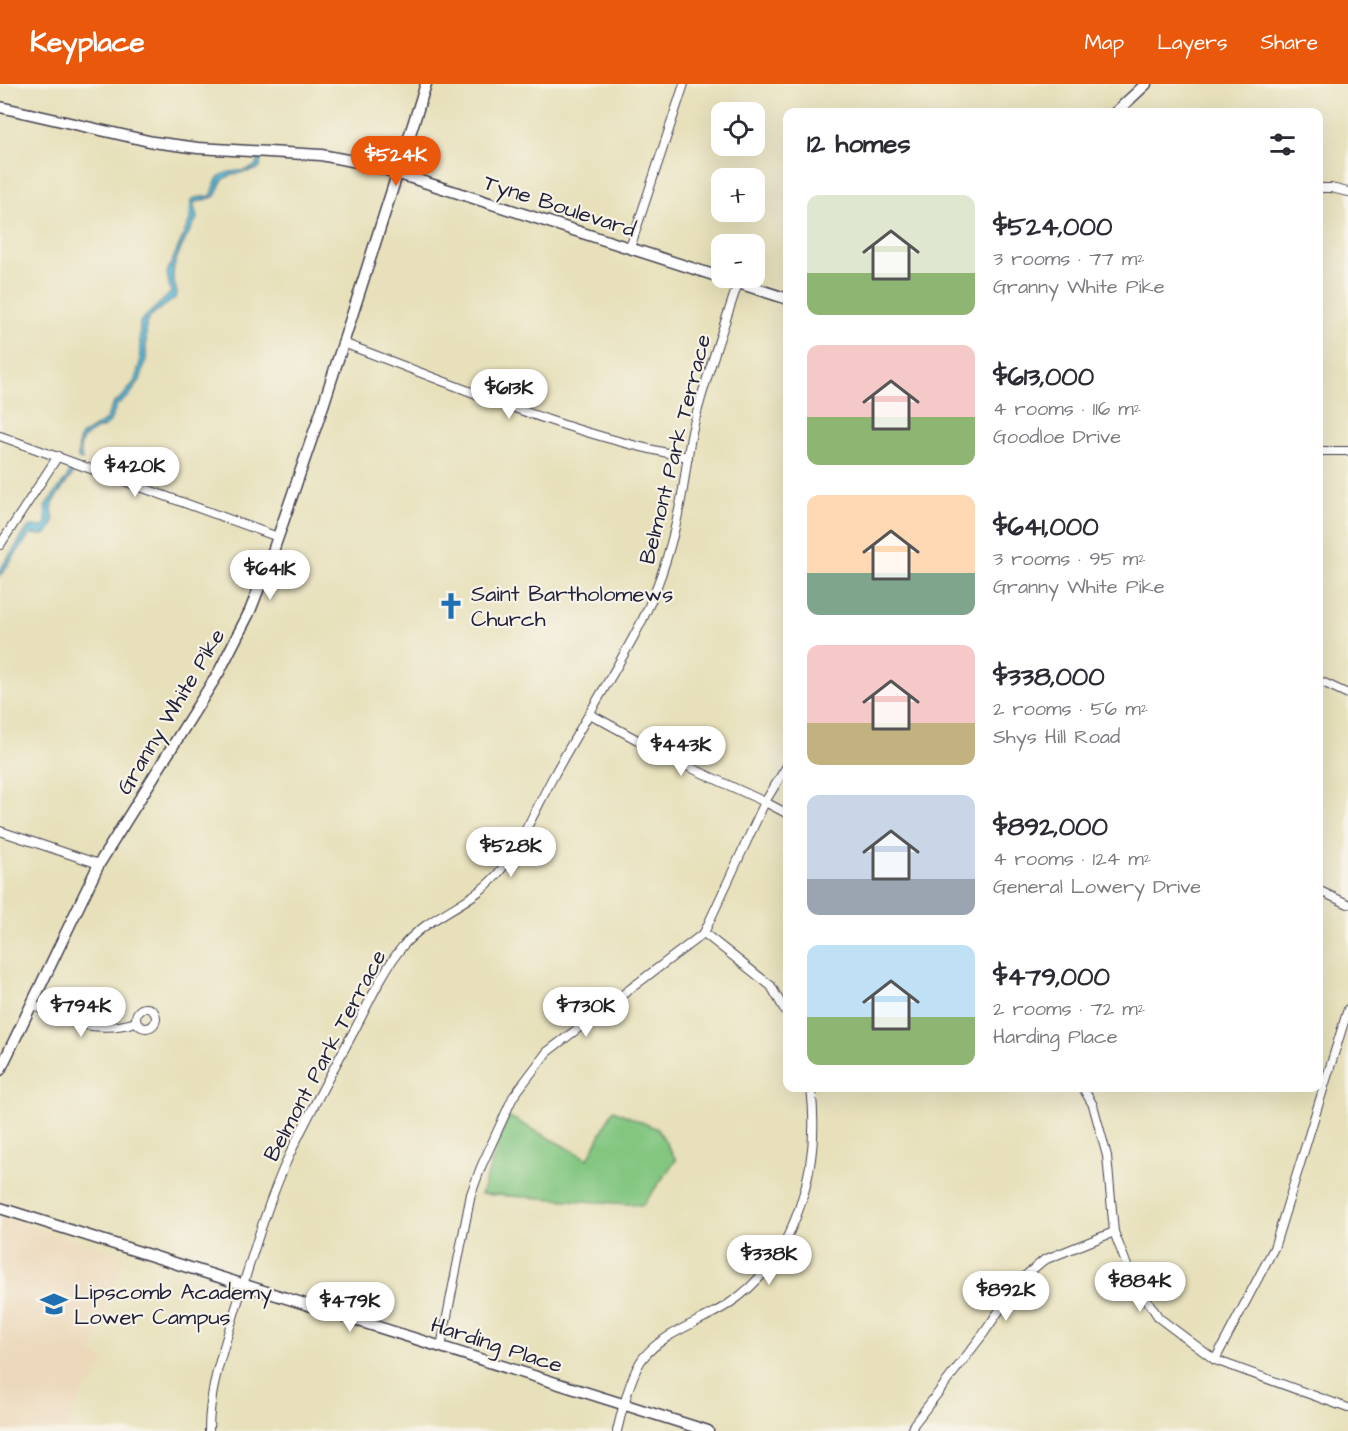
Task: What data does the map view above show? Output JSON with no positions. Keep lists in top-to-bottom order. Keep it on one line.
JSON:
{"streets":{"main road":["Tyne Boulevard","Granny White Pike","Harding Place"],"street":["Belmont Park Terrace"]},"crossings":[["Tyne Boulevard","Granny White Pike"],["Belmont Park Terrace","Harding Place"]],"places":{"church":["Saint Bartholomews Church"],"school or university":["Lipscomb Academy Lower Campus"]},"page":{"header":"Keyplace","nav":["Map","Layers","Share"],"map_buttons":["+","−"],"heading":"12 homes","price":["$524K","$613K","$420K","$641K","$443K","$528K","$794K","$730K","$338K","$884K","$892K","$479K"],"list":[{"name":"$524,000","note":"3 rooms · 77 m² · Granny White Pike"},{"name":"$613,000","note":"4 rooms · 116 m² · Goodloe Drive"},{"name":"$641,000","note":"3 rooms · 95 m² · Granny White Pike"},{"name":"$338,000","note":"2 rooms · 56 m² · Shys Hill Road"},{"name":"$892,000","note":"4 rooms · 124 m² · General Lowery Drive"},{"name":"$479,000","note":"2 rooms · 72 m² · Harding Place"}]}}
